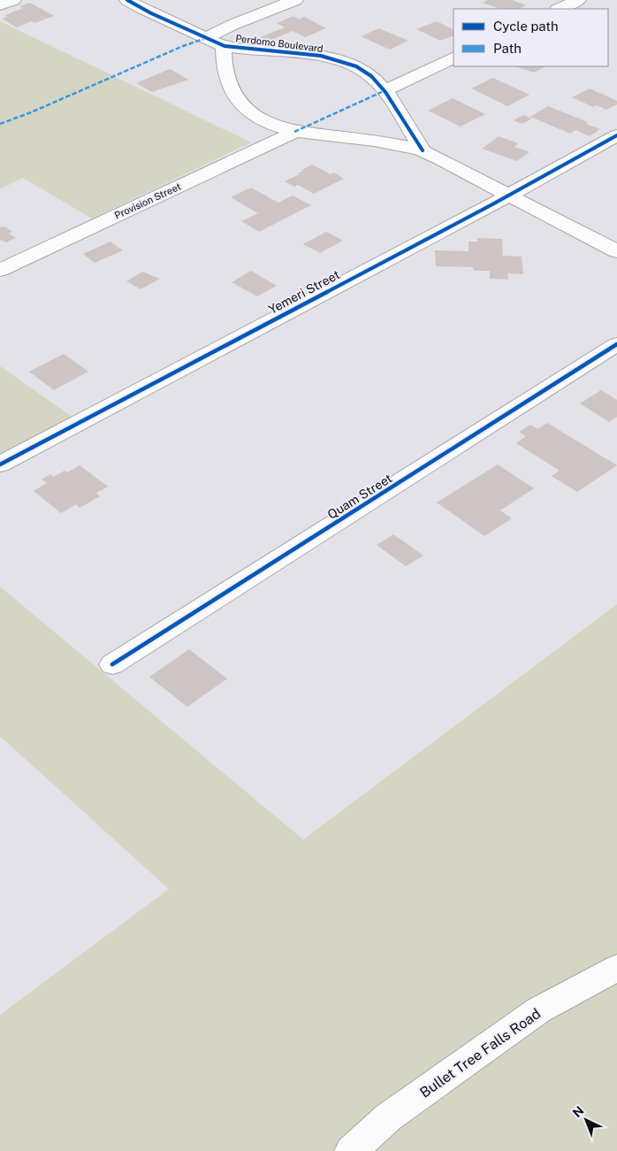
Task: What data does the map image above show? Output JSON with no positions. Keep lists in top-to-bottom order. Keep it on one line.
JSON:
{"streets":{"street":["Perdomo Boulevard","Provision Street","Yemeri Street","Quam Street","Bullet Tree Falls Road"]},"crossings":[["Perdomo Boulevard","Provision Street"],["Perdomo Boulevard","Yemeri Street"]],"legend":["Cycle path","Path"],"north":"top left"}
